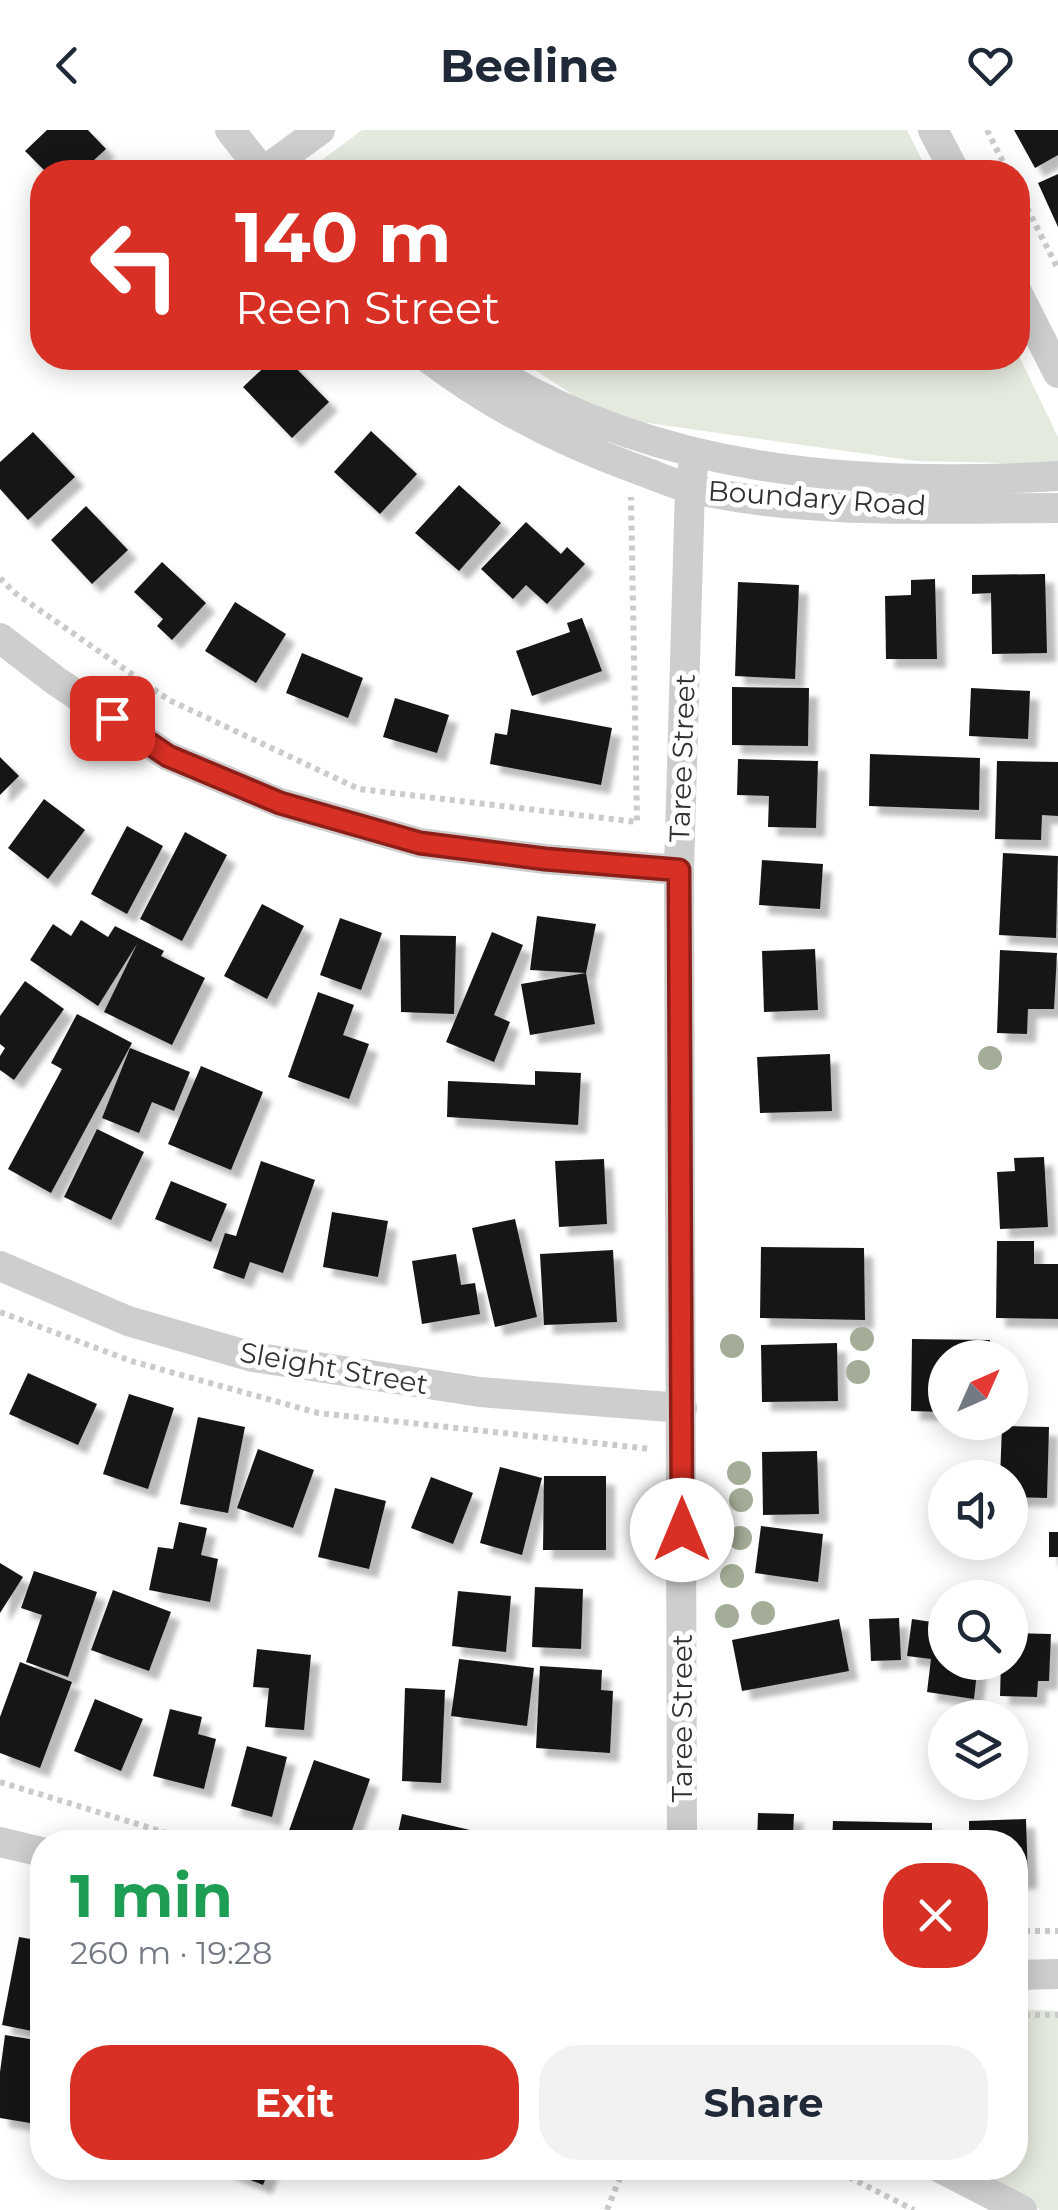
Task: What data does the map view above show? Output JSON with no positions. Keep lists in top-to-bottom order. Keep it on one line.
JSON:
{"streets":{"street":["Boundary Road","Taree Street","Sleight Street"]},"crossings":[["Boundary Road","Taree Street"],["Taree Street","Sleight Street"]],"north":"top right","page":{"header":"Beeline","turn":["140 m","Reen Street"],"heading":["1 min","260 m · 19:28"],"buttons":["Exit","Share"]}}
